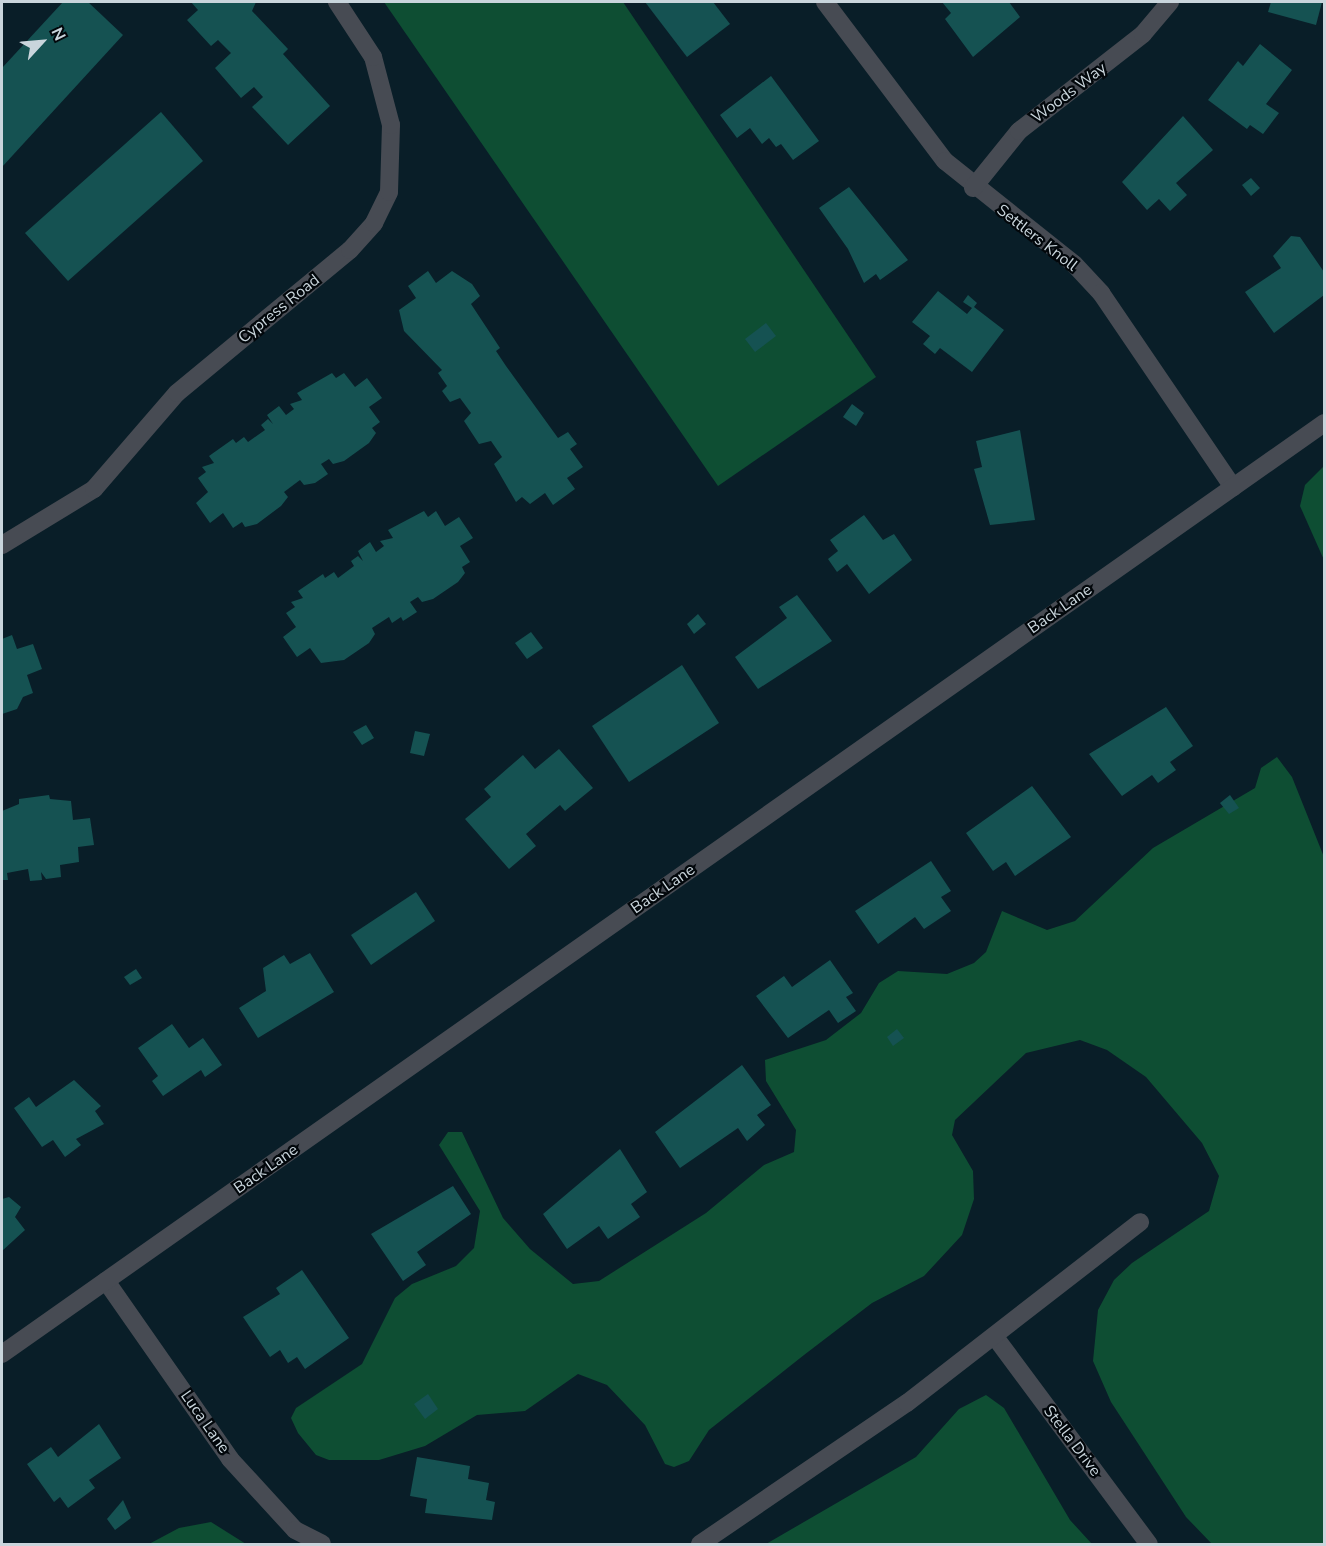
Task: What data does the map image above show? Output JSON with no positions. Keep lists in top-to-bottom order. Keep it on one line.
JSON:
{"streets":{"street":["Woods Way","Settlers Knoll","Cypress Road","Back Lane","Luca Lane","Stella Drive"]},"crossings":[["Woods Way","Settlers Knoll"],["Settlers Knoll","Back Lane"],["Back Lane","Luca Lane"]],"north":"top right"}
